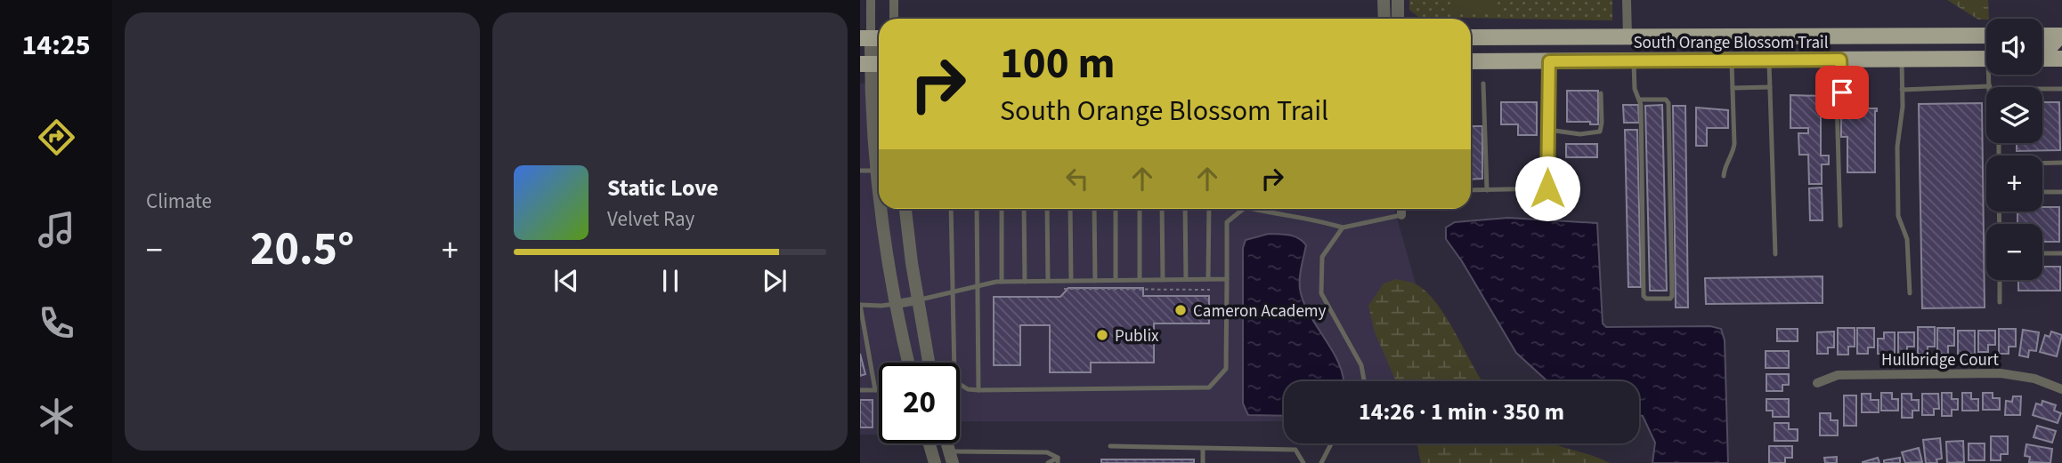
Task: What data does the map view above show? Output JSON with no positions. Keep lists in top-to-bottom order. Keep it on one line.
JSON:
{"streets":{"main road":["South Orange Blossom Trail"],"street":["Hullbridge Court"]},"places":["Cameron Academy","Publix"],"page":{"tabs":"14:25","tile":"Climate","map_buttons":["+","−"],"turn":["100 m","South Orange Blossom Trail"],"song":["Static Love","Velvet Ray"],"heat":["−","20.5°","+"],"limit":"20","trip":"14:26 · 1 min · 350 m"}}
